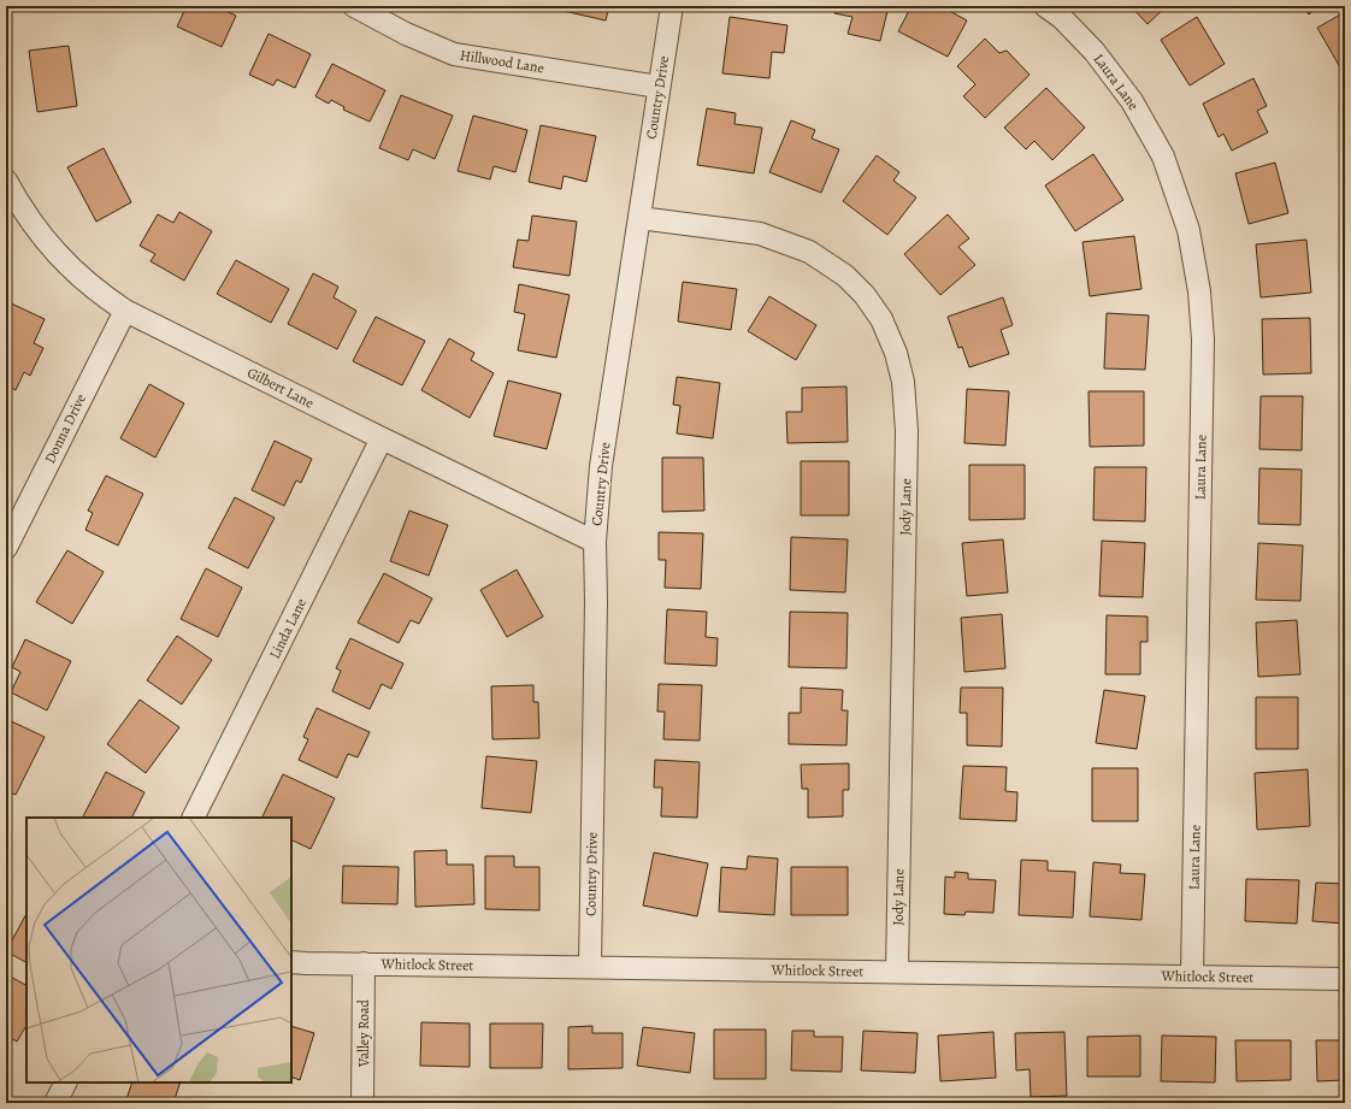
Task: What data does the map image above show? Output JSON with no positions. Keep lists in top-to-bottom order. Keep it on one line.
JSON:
{"streets":{"street":["Hillwood Lane","Laura Lane","Country Drive","Gilbert Lane","Donna Drive","Jody Lane","Linda Lane","Whitlock Street","Valley Road"]},"crossings":[["Hillwood Lane","Country Drive"],["Laura Lane","Whitlock Street"],["Country Drive","Gilbert Lane"],["Country Drive","Jody Lane"],["Country Drive","Whitlock Street"],["Gilbert Lane","Donna Drive"],["Gilbert Lane","Linda Lane"],["Jody Lane","Whitlock Street"],["Whitlock Street","Valley Road"]]}
